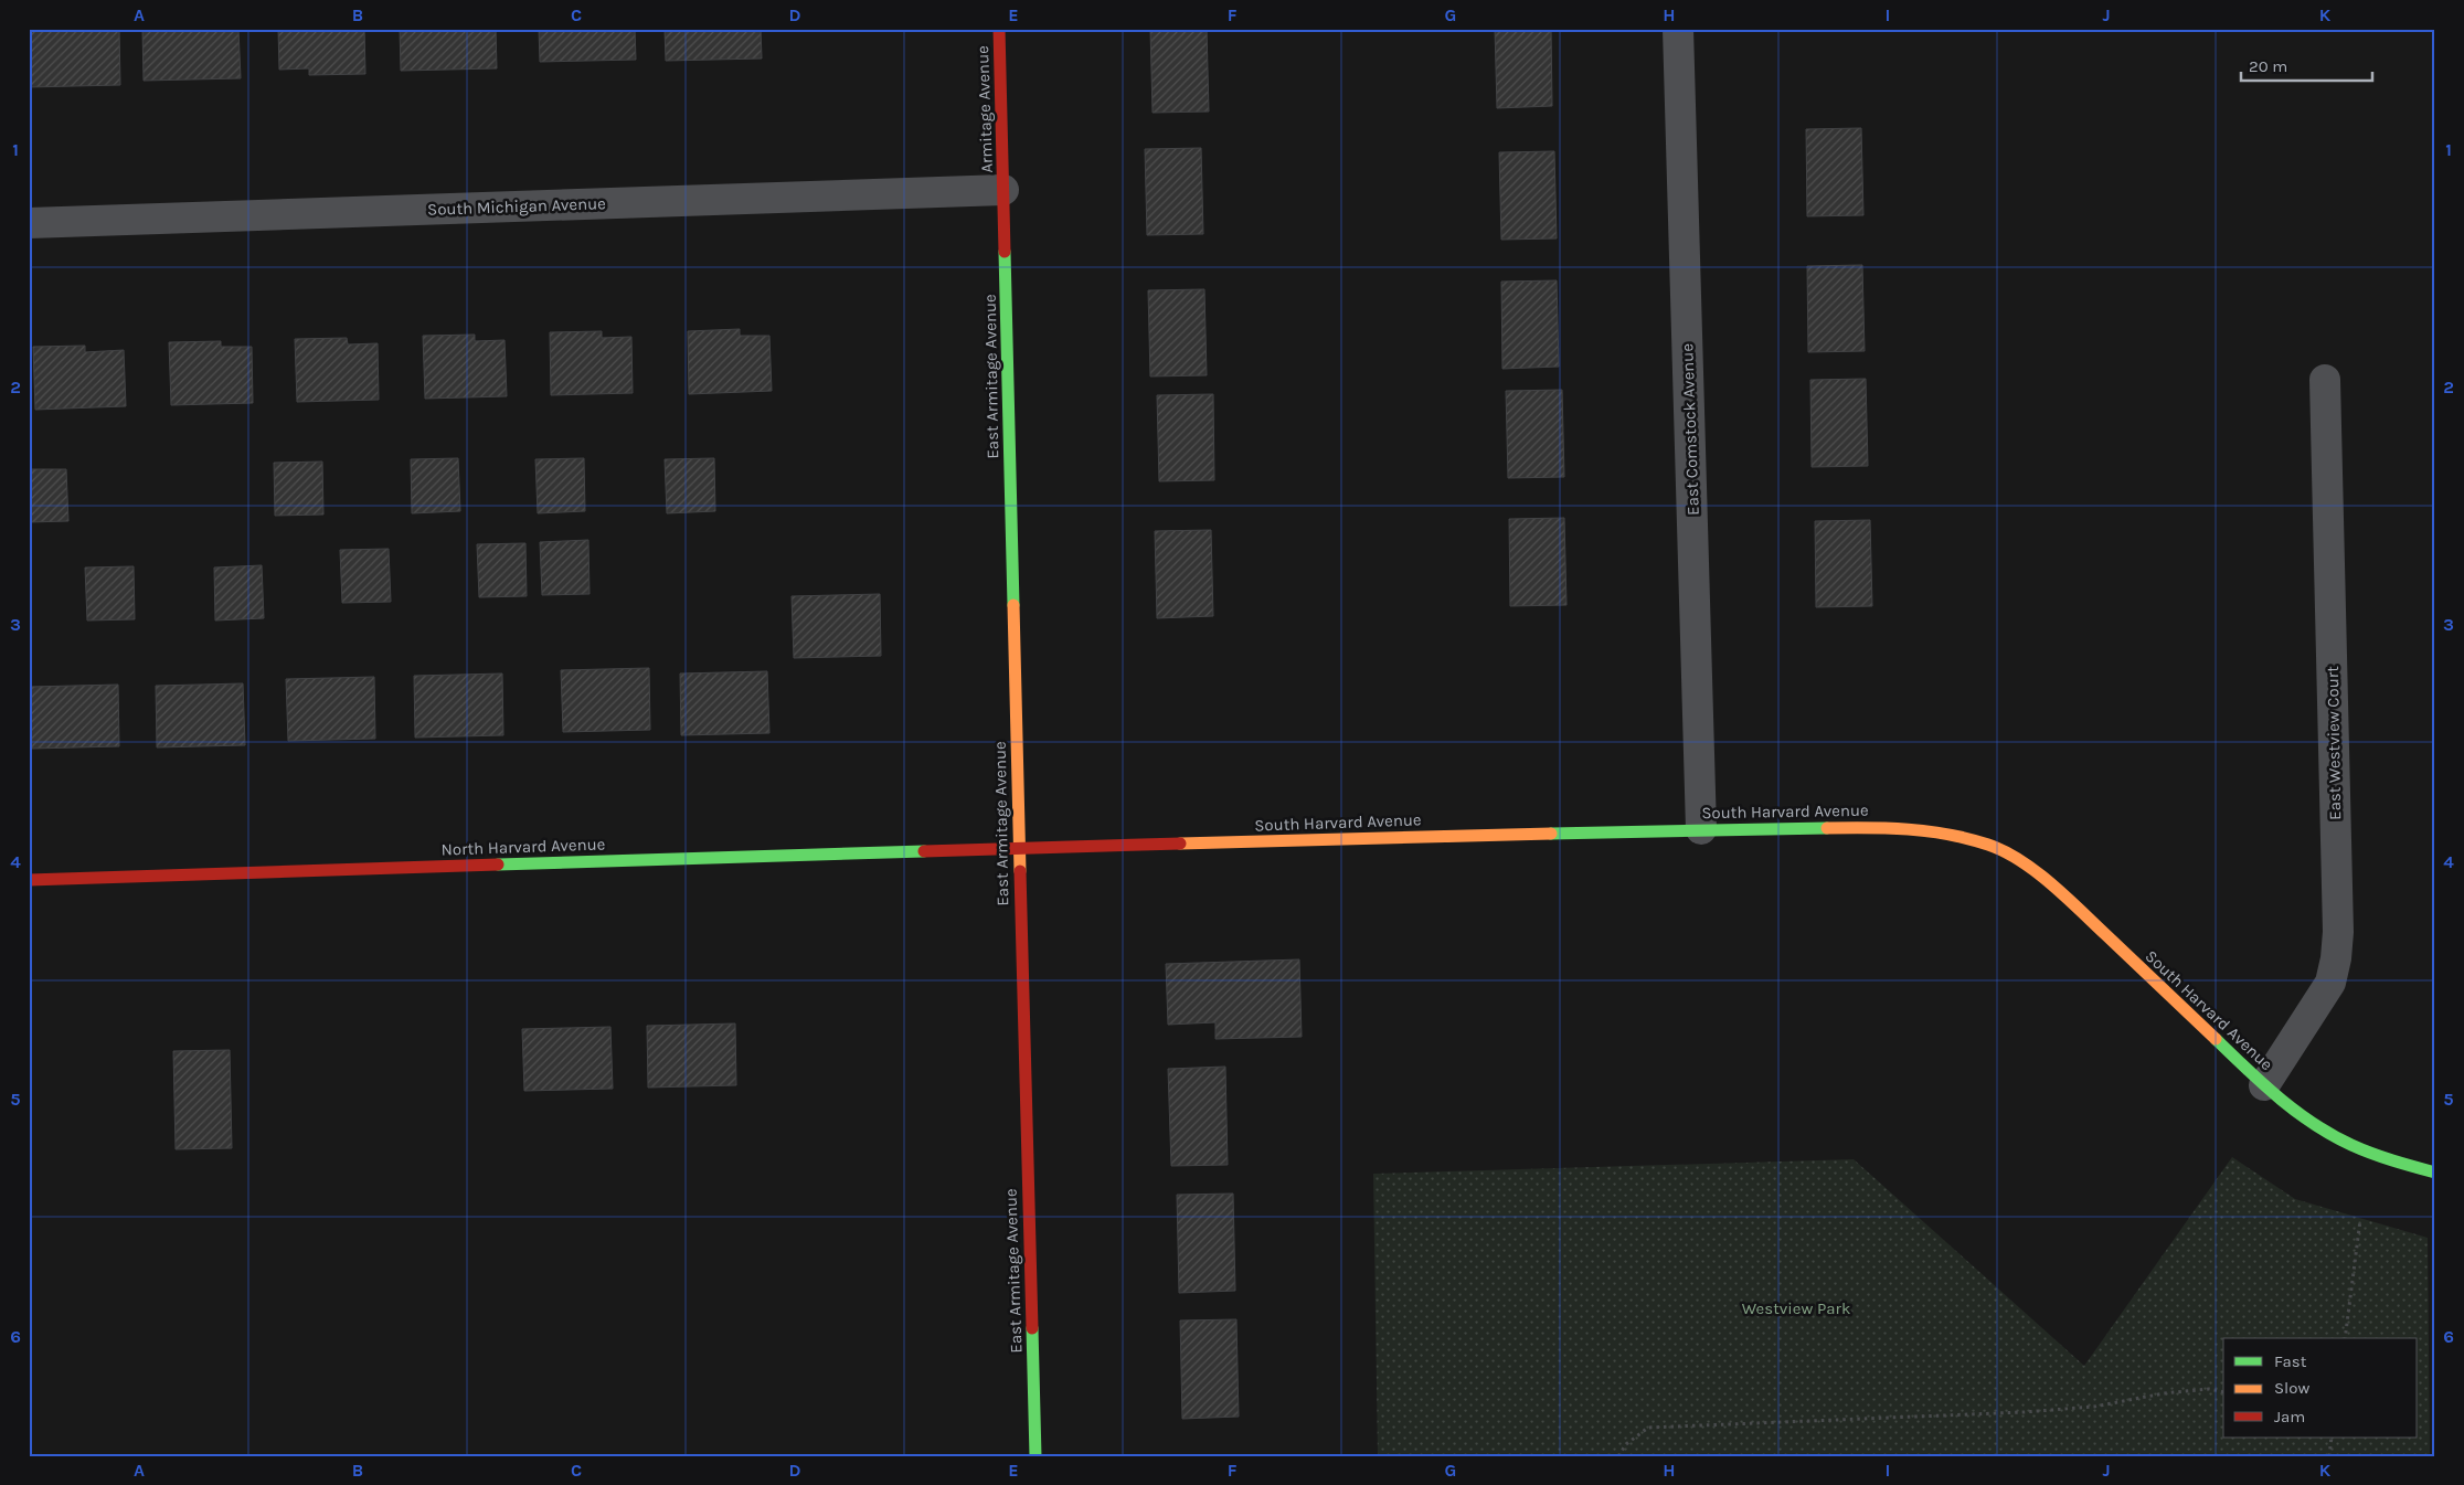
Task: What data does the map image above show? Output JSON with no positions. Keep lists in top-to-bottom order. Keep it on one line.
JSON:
{"streets":{"street":["Armitage Avenue","South Michigan Avenue","East Armitage Avenue","East Comstock Avenue","East Westview Court","South Harvard Avenue","North Harvard Avenue"]},"crossings":[["Armitage Avenue","South Michigan Avenue"],["Armitage Avenue","East Armitage Avenue"],["South Michigan Avenue","East Armitage Avenue"],["East Armitage Avenue","South Harvard Avenue"],["East Armitage Avenue","North Harvard Avenue"],["East Comstock Avenue","South Harvard Avenue"],["East Westview Court","South Harvard Avenue"],["South Harvard Avenue","North Harvard Avenue"]],"parks":["Westview Park"],"legend":["Fast","Slow","Jam"],"scale_bar":"20 m","grid":{"columns":["A","B","C","D","E","F","G","H","I","J","K"],"rows":["1","2","3","4","5","6"]}}
